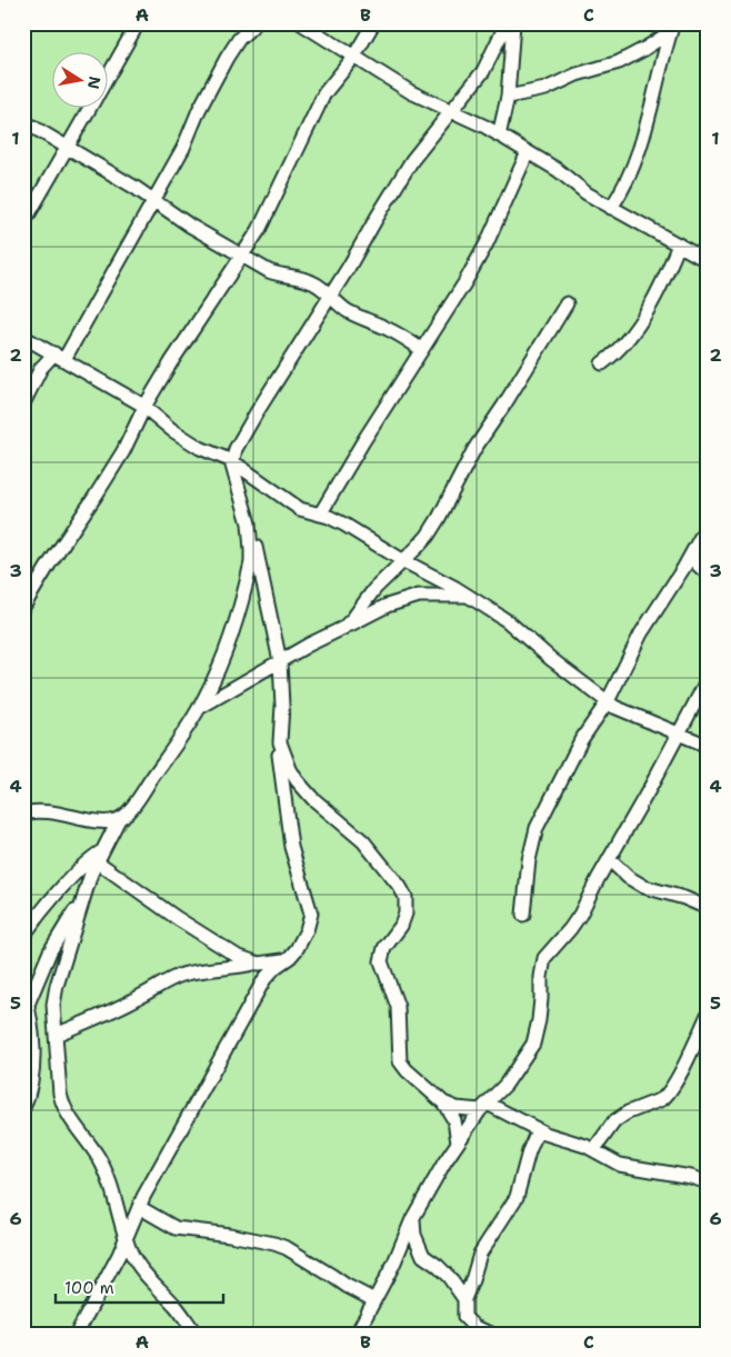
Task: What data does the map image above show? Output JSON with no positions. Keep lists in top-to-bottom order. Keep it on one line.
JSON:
{"scale_bar":"100 m","north":"right","grid":{"columns":["A","B","C"],"rows":["1","2","3","4","5","6"]}}
